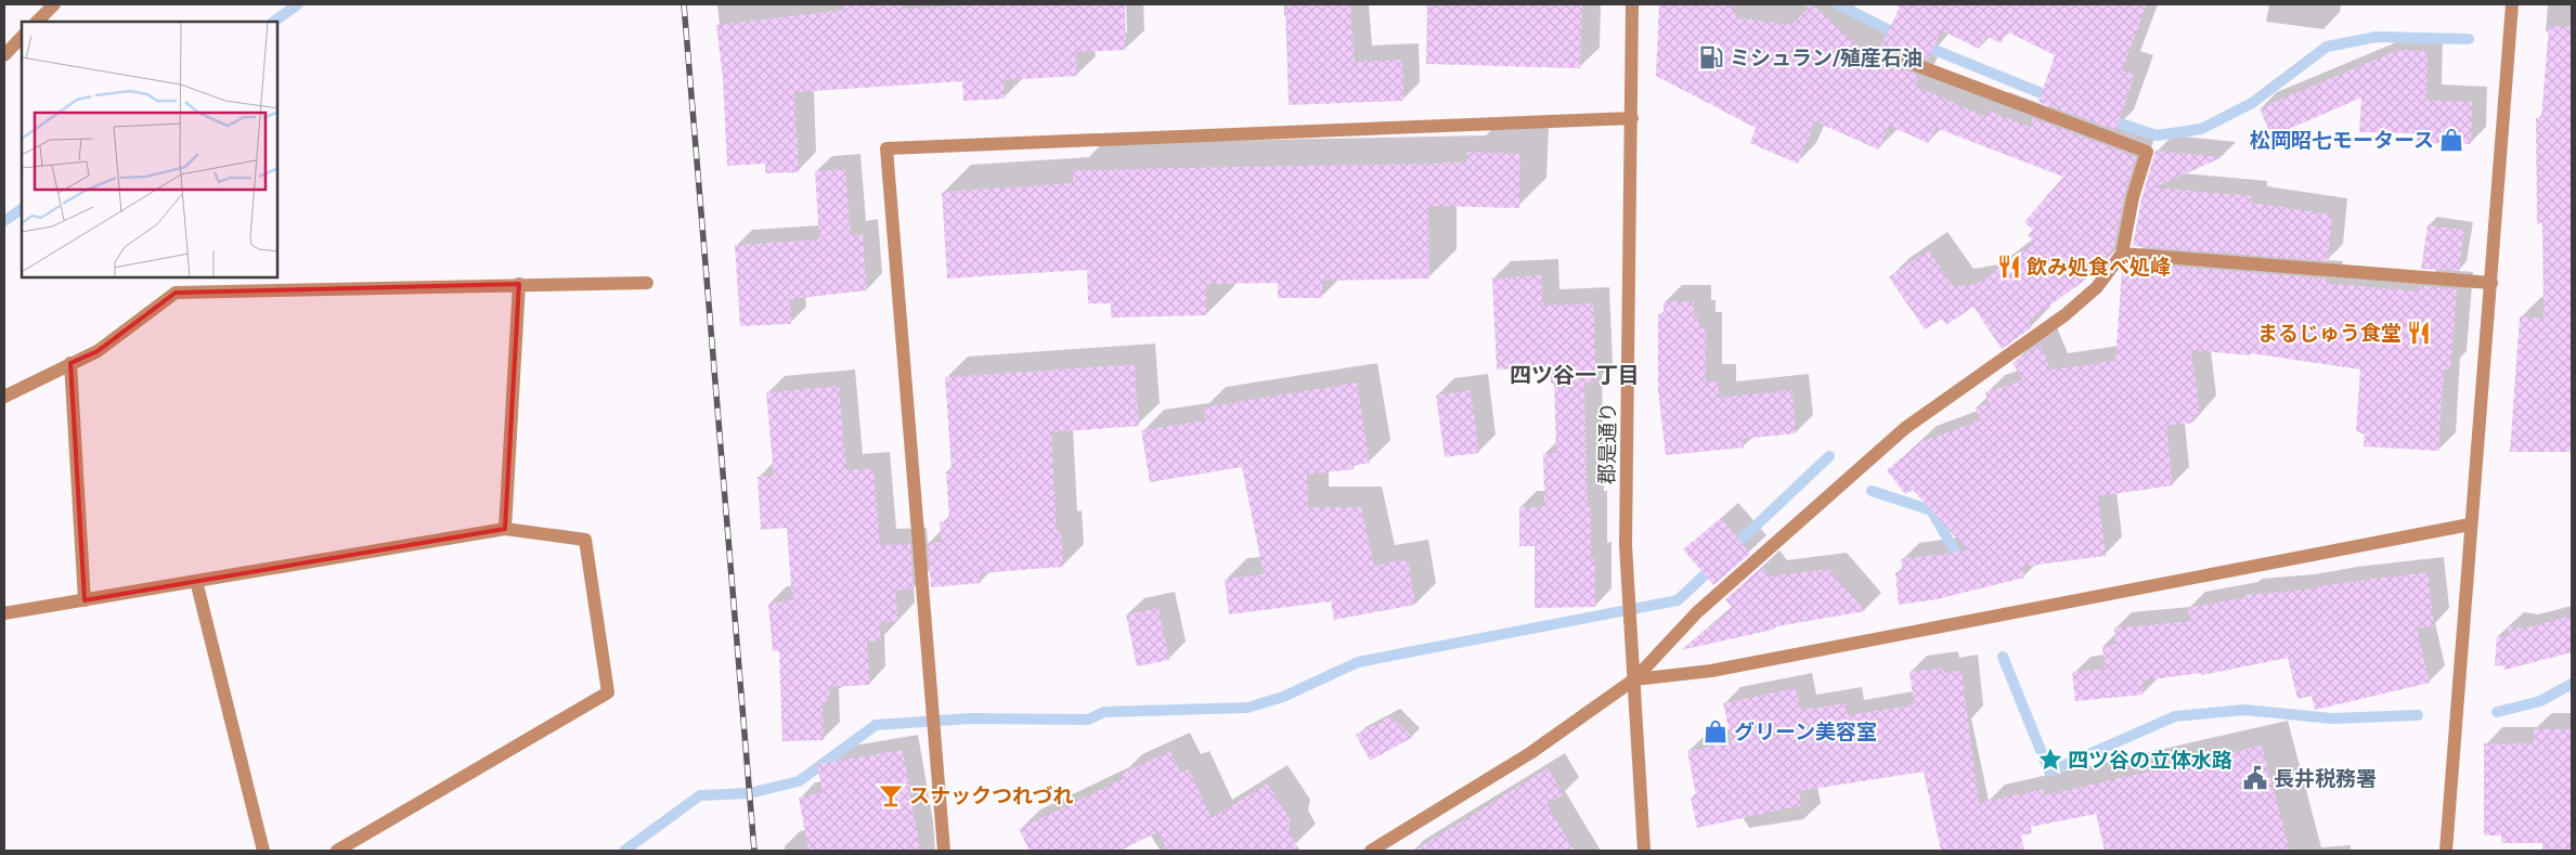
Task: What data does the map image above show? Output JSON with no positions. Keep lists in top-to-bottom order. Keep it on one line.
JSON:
{"streets":{"street":["郡是通り"]},"districts":["四ツ谷一丁目"],"places":{"fuel station":["ミシュラン/殖産石油"],"shop":["松岡昭七モータース","グリーン美容室"],"restaurant":["飲み処食べ処峰","まるじゅう食堂"],"place":["四ツ谷の立体水路"],"public building":["長井税務署"],"bar":["スナックつれづれ"]}}
